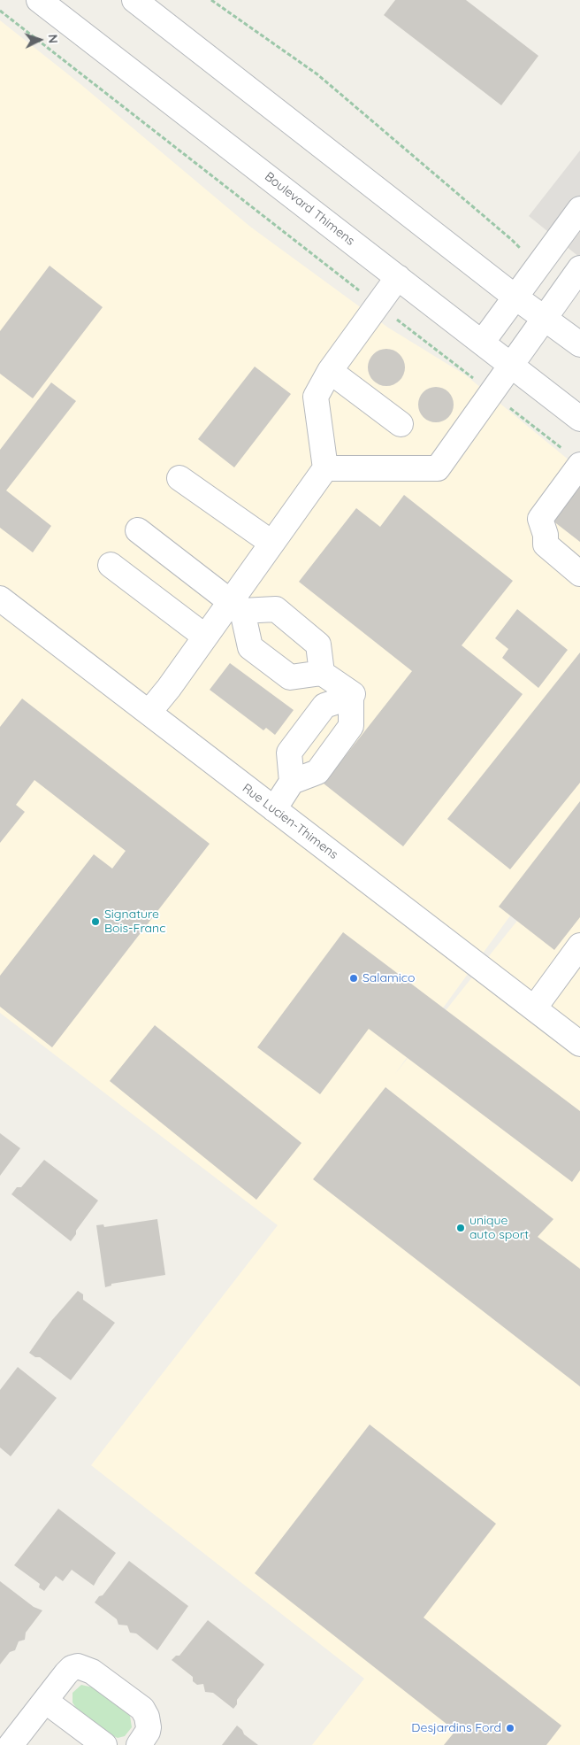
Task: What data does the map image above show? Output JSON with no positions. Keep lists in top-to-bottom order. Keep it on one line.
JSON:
{"streets":{"street":["Boulevard Thimens","Rue Lucien-Thimens"]},"places":["Signature Bois-Franc","Salamico","unique auto sport","Desjardins Ford"],"north":"right"}
